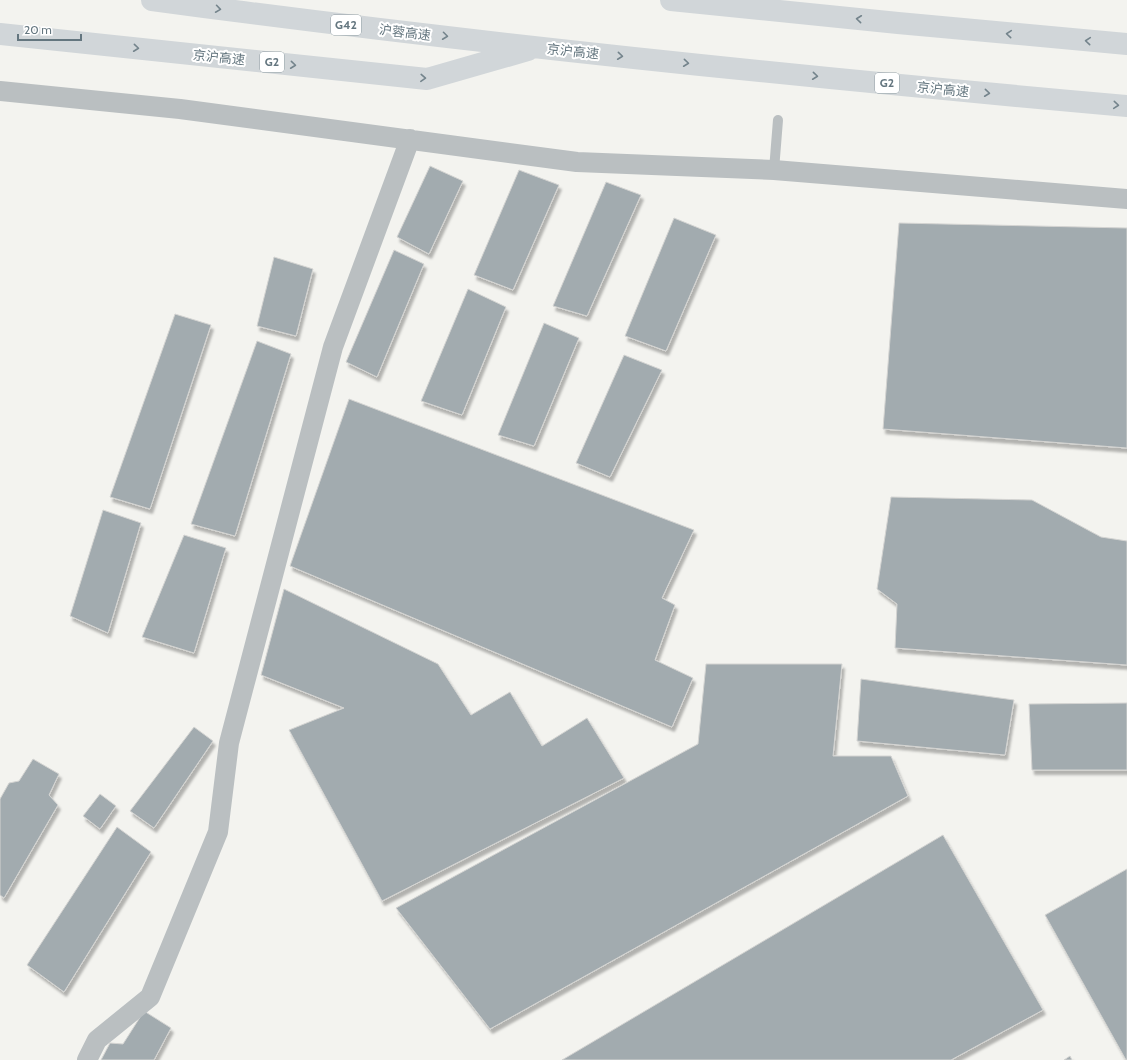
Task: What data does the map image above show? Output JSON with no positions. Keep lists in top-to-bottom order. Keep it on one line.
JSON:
{"streets":{"highway":["G42","沪蓉高速","京沪高速","G2"]},"crossings":[["沪蓉高速","京沪高速"]],"one_way":["沪蓉高速"],"scale_bar":"20 m"}
